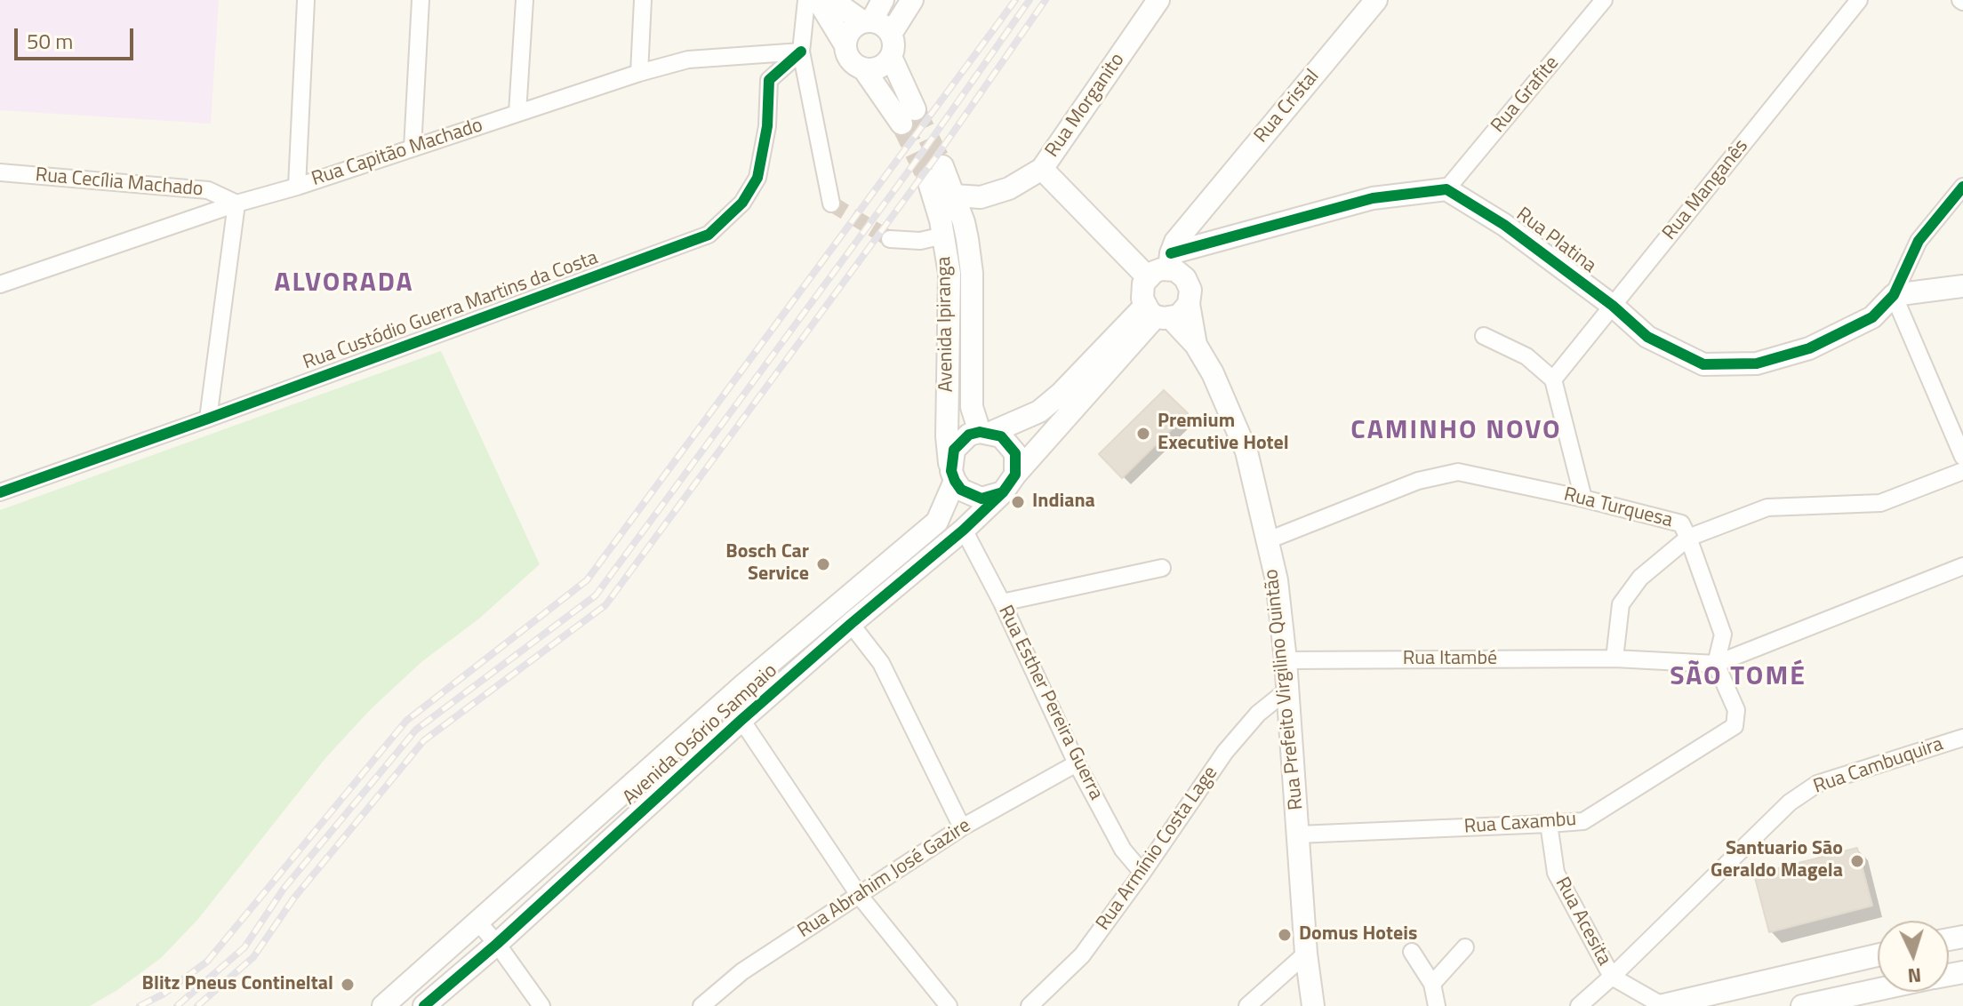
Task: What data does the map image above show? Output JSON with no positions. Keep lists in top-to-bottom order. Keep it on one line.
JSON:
{"streets":{"street":["Rua Grafite","Rua Morganito","Rua Cristal","Rua Capitão Machado","Rua Cecília Machado","Rua Manganês","Rua Platina","Rua Custódio Guerra Martins da Costa","Avenida Ipiranga","Rua Turquesa","Rua Itambé","Rua Prefeito Virgilino Quintão","Rua Esther Pereira Guerra","Avenida Osório Sampaio","Rua Cambuquira","Rua Caxambu","Rua Armínio Costa Lage","Rua Abrahim José Gazire","Rua Acesita"]},"crossings":[["Rua Grafite","Rua Platina"],["Rua Morganito","Avenida Ipiranga"],["Rua Cristal","Rua Prefeito Virgilino Quintão"],["Rua Cristal","Avenida Osório Sampaio"],["Rua Capitão Machado","Rua Cecília Machado"],["Rua Capitão Machado","Rua Custódio Guerra Martins da Costa"],["Rua Manganês","Rua Platina"],["Avenida Ipiranga","Avenida Osório Sampaio"],["Rua Turquesa","Rua Prefeito Virgilino Quintão"],["Rua Itambé","Rua Prefeito Virgilino Quintão"],["Rua Itambé","Rua Caxambu"],["Rua Prefeito Virgilino Quintão","Avenida Osório Sampaio"],["Rua Prefeito Virgilino Quintão","Rua Caxambu"],["Rua Prefeito Virgilino Quintão","Rua Armínio Costa Lage"],["Rua Esther Pereira Guerra","Avenida Osório Sampaio"],["Rua Esther Pereira Guerra","Rua Armínio Costa Lage"],["Rua Esther Pereira Guerra","Rua Abrahim José Gazire"],["Rua Cambuquira","Rua Acesita"],["Rua Caxambu","Rua Acesita"]],"districts":["ALVORADA","CAMINHO NOVO","SÃO TOMÉ"],"places":["Premium Executive Hotel","Indiana","Bosch Car Service","Santuario São Geraldo Magela","Domus Hoteis","Blitz Pneus Contineltal"],"scale_bar":"50 m","north":"bottom"}
